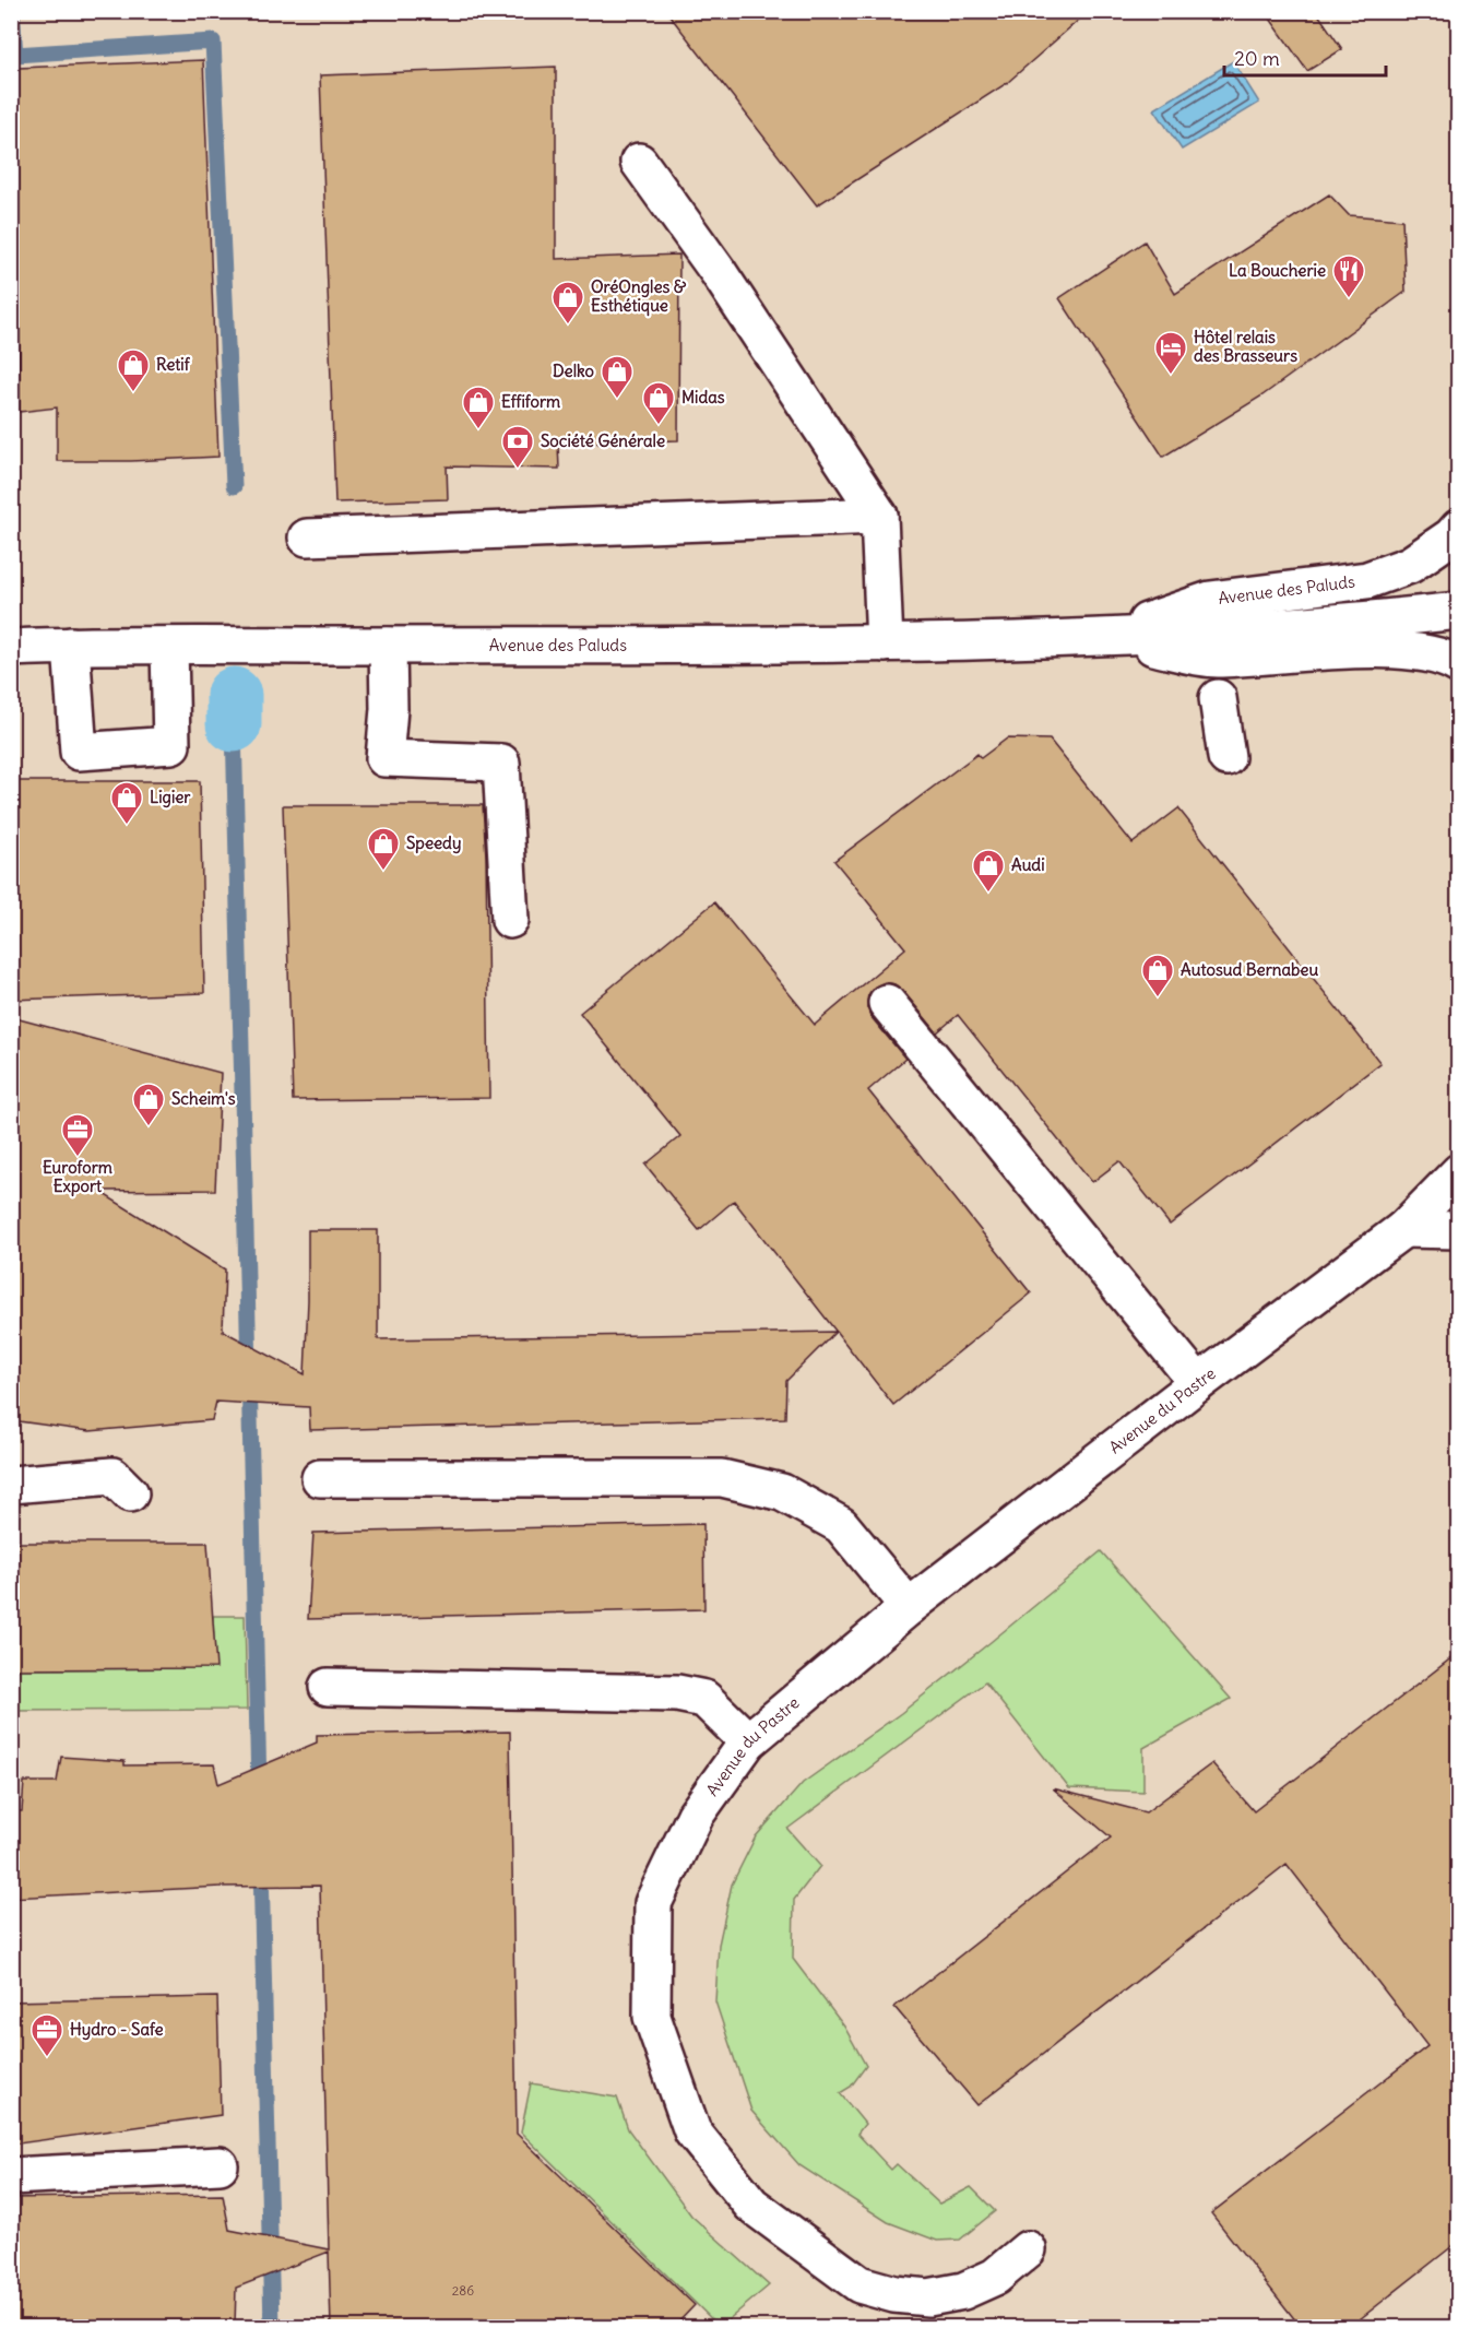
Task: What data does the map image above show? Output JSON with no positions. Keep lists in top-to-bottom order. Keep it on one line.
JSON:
{"streets":{"street":["Avenue des Paluds","Avenue du Pastre"]},"places":{"restaurant":["La Boucherie"],"shop":["OréOngles & Esthétique","Retif","Delko","Midas","Effiform","Ligier","Speedy","Audi","Autosud Bernabeu","Scheim's"],"hotel":["Hôtel relais des Brasseurs"],"bank":["Société Générale"],"office":["Euroform Export","Hydro - Safe"]},"house_numbers":["286"],"scale_bar":"20 m"}
